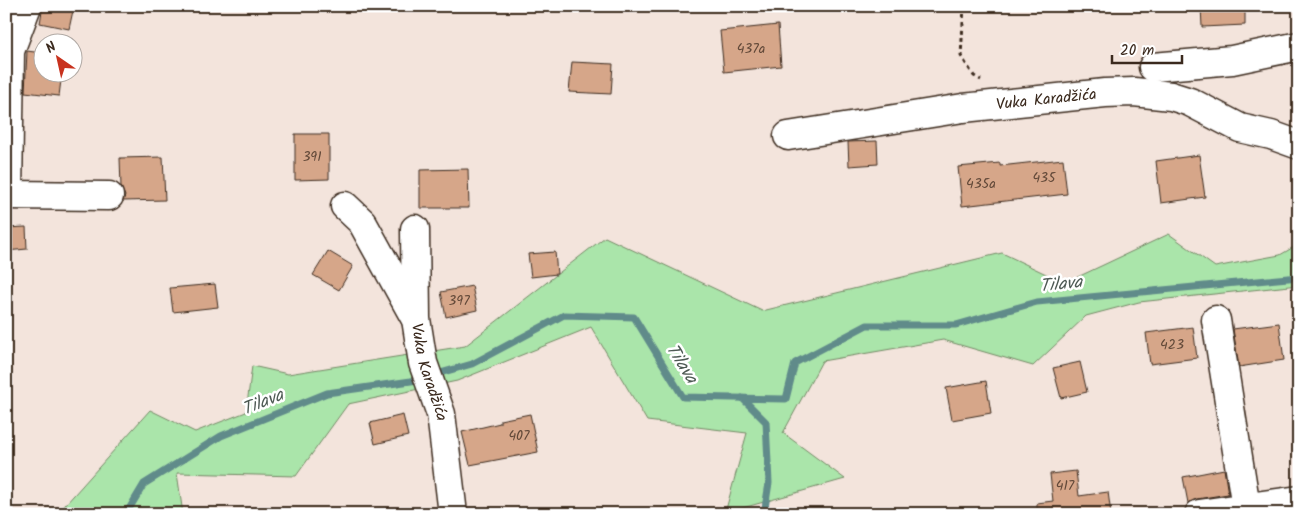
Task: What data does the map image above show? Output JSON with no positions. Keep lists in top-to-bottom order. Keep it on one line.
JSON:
{"streets":{"street":["Vuka Karadžića"]},"water":["Tilava"],"house_numbers":["437a","391","435","435a","397","423","407","417"],"scale_bar":"20 m","north":"top left"}
